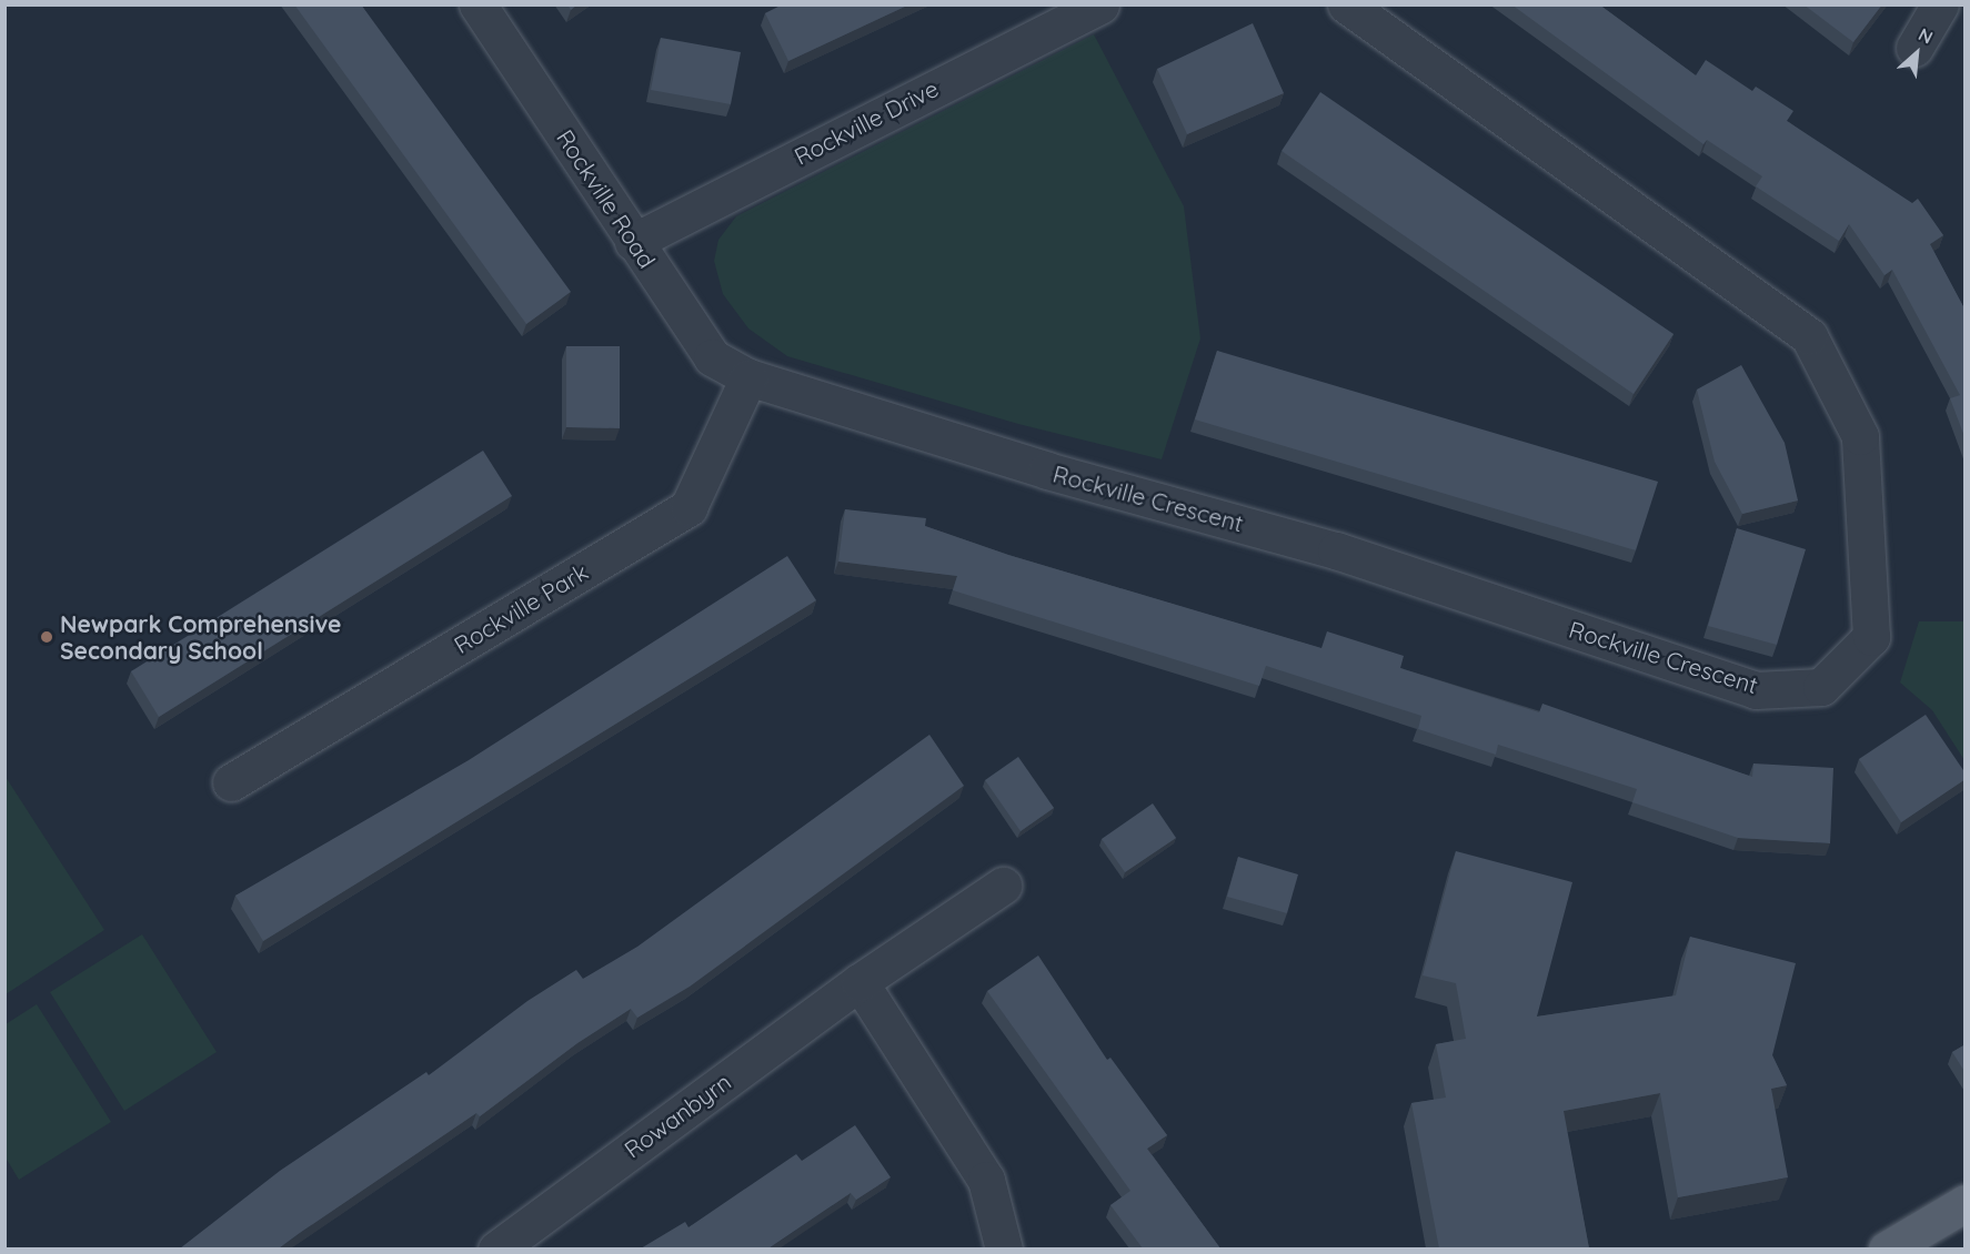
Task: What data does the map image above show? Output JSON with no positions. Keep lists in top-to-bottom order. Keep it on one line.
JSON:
{"streets":{"street":["Rockville Drive","Rockville Road","Rockville Crescent","Rockville Park","Rowanbyrn"]},"crossings":[["Rockville Drive","Rockville Road"],["Rockville Road","Rockville Crescent"],["Rockville Road","Rockville Park"],["Rockville Crescent","Rockville Park"]],"places":["Newpark Comprehensive Secondary School"],"north":"top right"}
